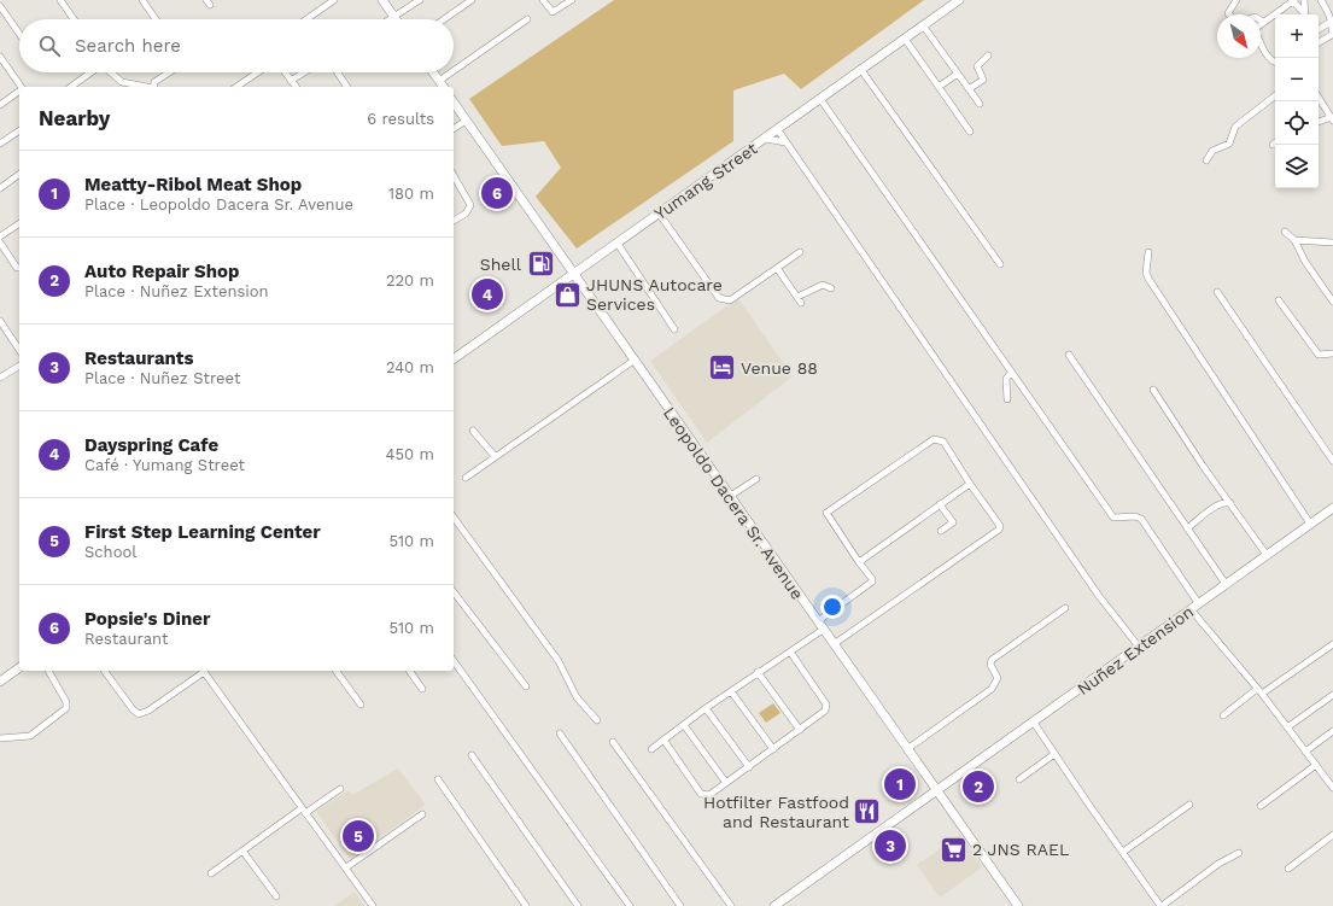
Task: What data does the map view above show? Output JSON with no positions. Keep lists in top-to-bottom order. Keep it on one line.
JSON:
{"streets":{"main road":["Yumang Street","Leopoldo Dacera Sr. Avenue","Nuñez Extension"]},"crossings":[["Yumang Street","Leopoldo Dacera Sr. Avenue"],["Leopoldo Dacera Sr. Avenue","Nuñez Extension"]],"places":{"fuel station":["Shell"],"shop":["JHUNS Autocare Services"],"hotel":["Venue 88"],"restaurant":["Hotfilter Fastfood and Restaurant"],"supermarket":["2 JNS RAEL"]},"north":"bottom right","page":{"map_buttons":["+","−"],"search":"Search here","heading":["Nearby","6 results"],"list":[{"mark":"1","name":"Meatty-Ribol Meat Shop","note":"Place · Leopoldo Dacera Sr. Avenue","value":"180 m"},{"mark":"2","name":"Auto Repair Shop","note":"Place · Nuñez Extension","value":"220 m"},{"mark":"3","name":"Restaurants","note":"Place · Nuñez Street","value":"240 m"},{"mark":"4","name":"Dayspring Cafe","note":"Café · Yumang Street","value":"450 m"},{"mark":"5","name":"First Step Learning Center","note":"School","value":"510 m"},{"mark":"6","name":"Popsie's Diner","note":"Restaurant","value":"510 m"}],"pins":["6","4","1","2","5","3"]}}
